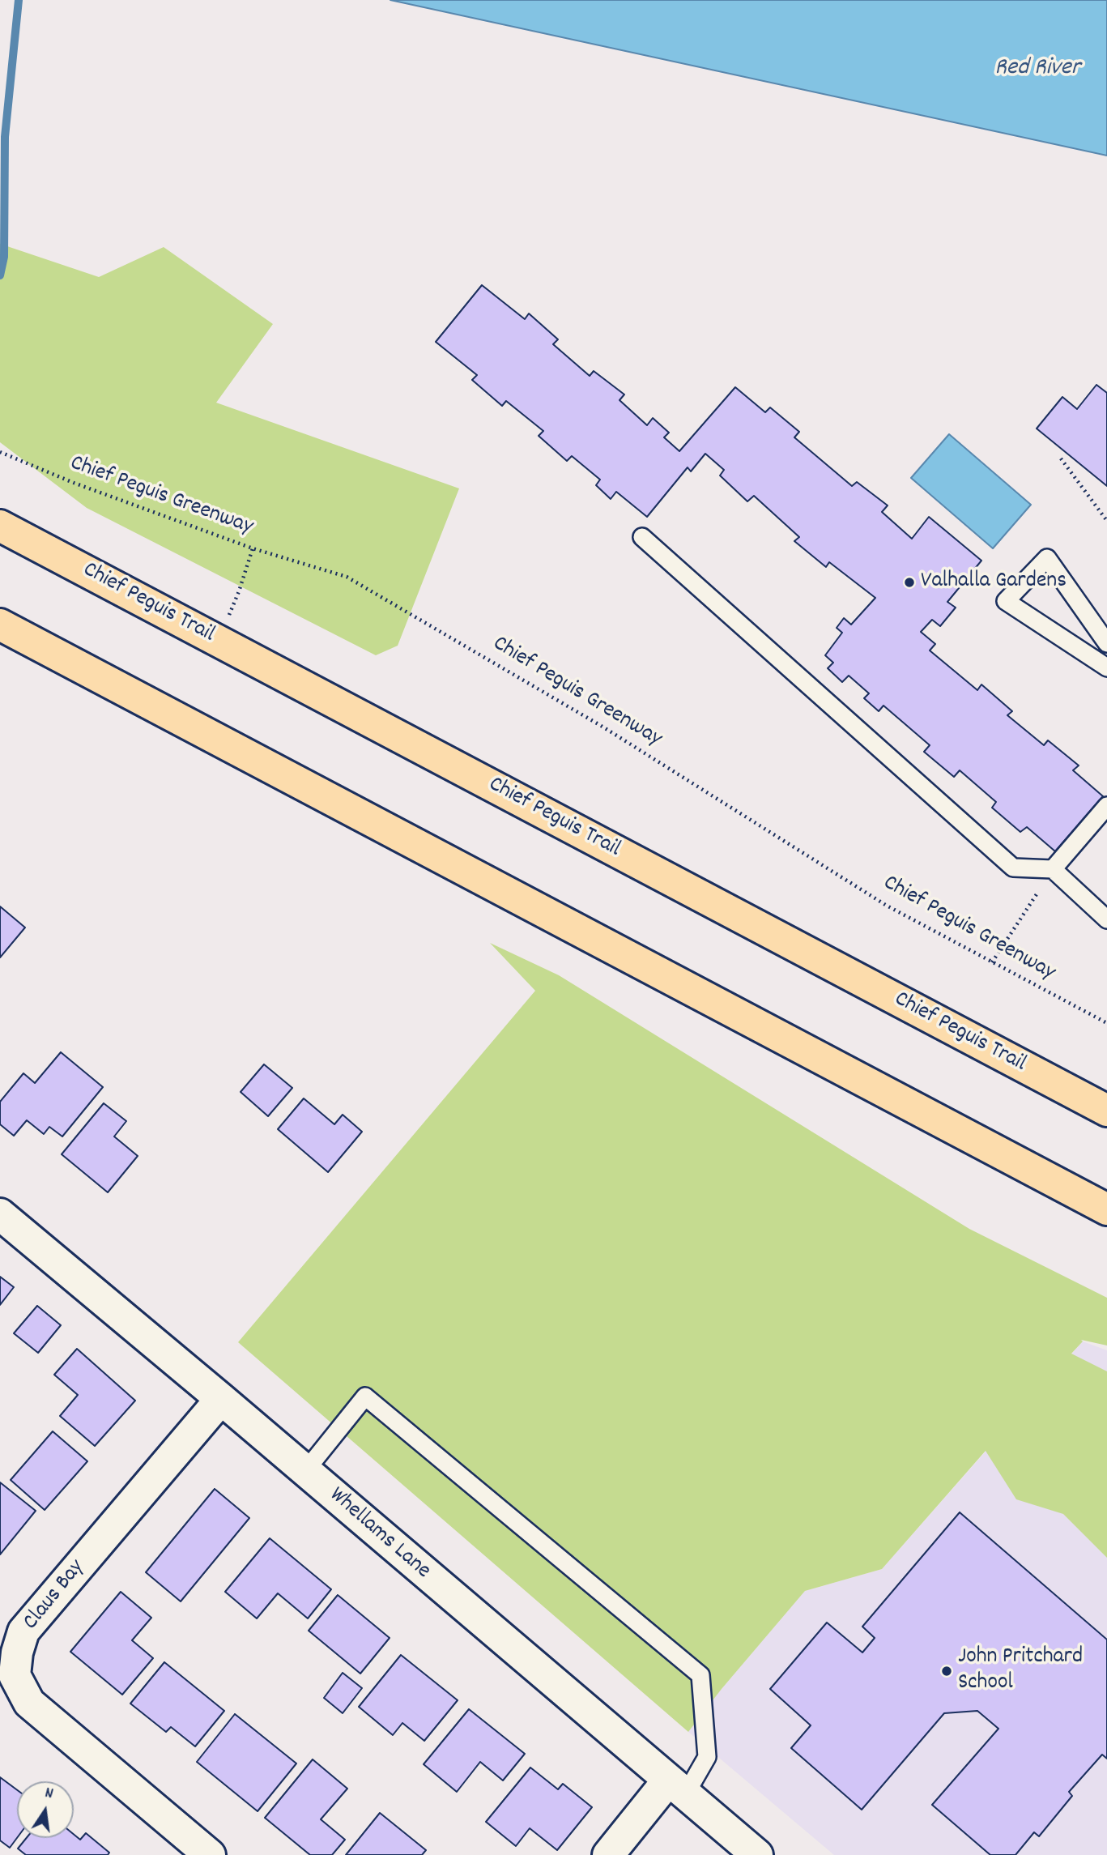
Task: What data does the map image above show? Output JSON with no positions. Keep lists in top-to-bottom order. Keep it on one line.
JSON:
{"streets":{"main road":["Chief Peguis Trail"],"street":["Whellams Lane","Claus Bay"],"path":["Chief Peguis Greenway"]},"crossings":[["Whellams Lane","Claus Bay"]],"water":["Red River"],"places":["Valhalla Gardens","John Pritchard School"],"north":"top"}
